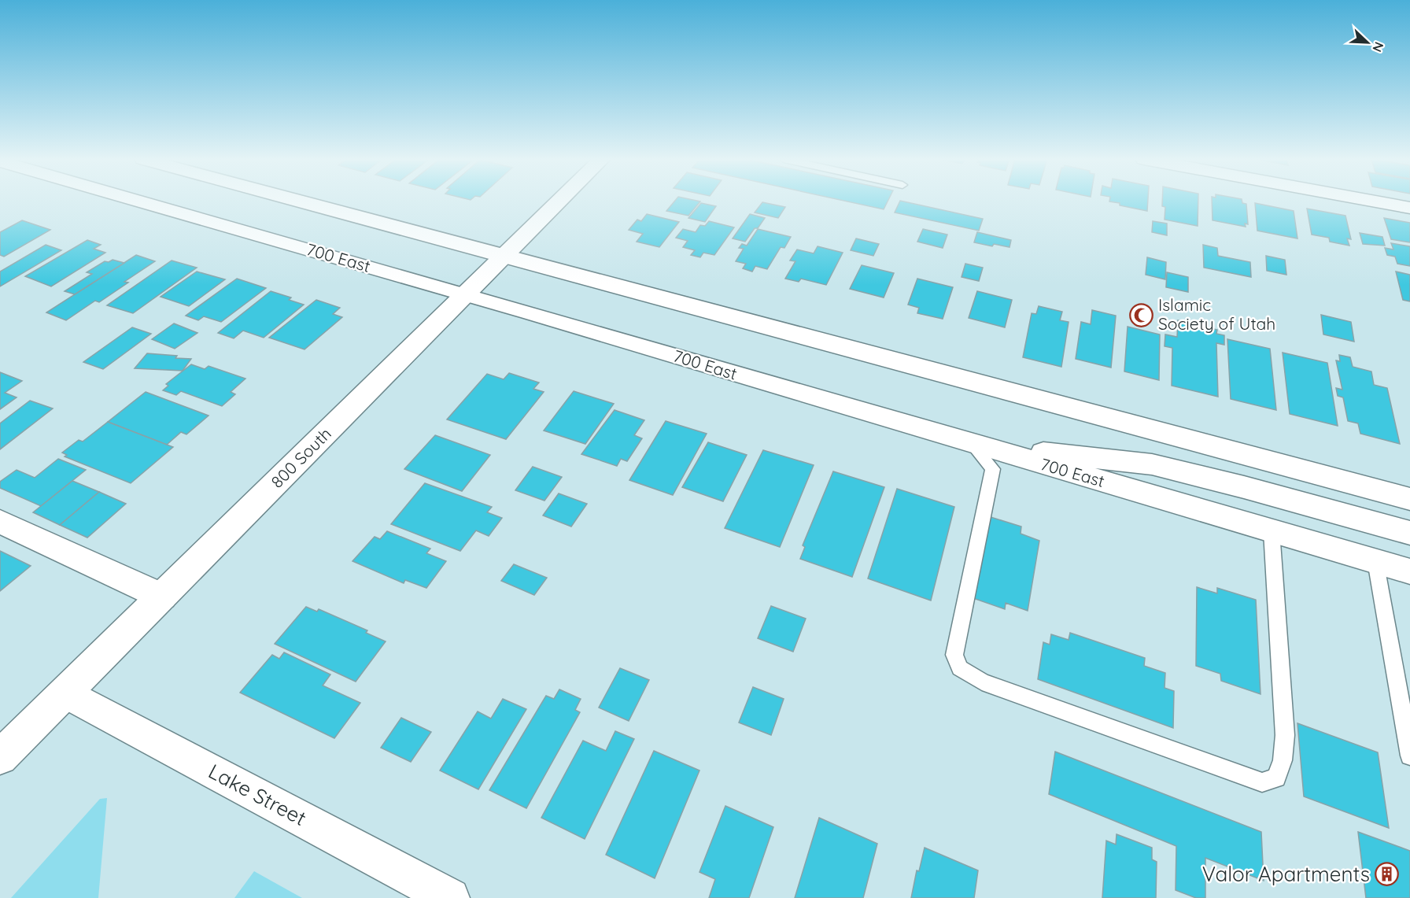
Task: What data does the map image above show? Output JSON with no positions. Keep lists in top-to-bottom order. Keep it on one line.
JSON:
{"streets":{"main road":["700 East","800 South","Lake Street"]},"crossings":[["700 East","800 South"],["800 South","Lake Street"]],"places":{"mosque":["Islamic Society of Utah"],"building":["Valor Apartments"]},"north":"bottom right"}
